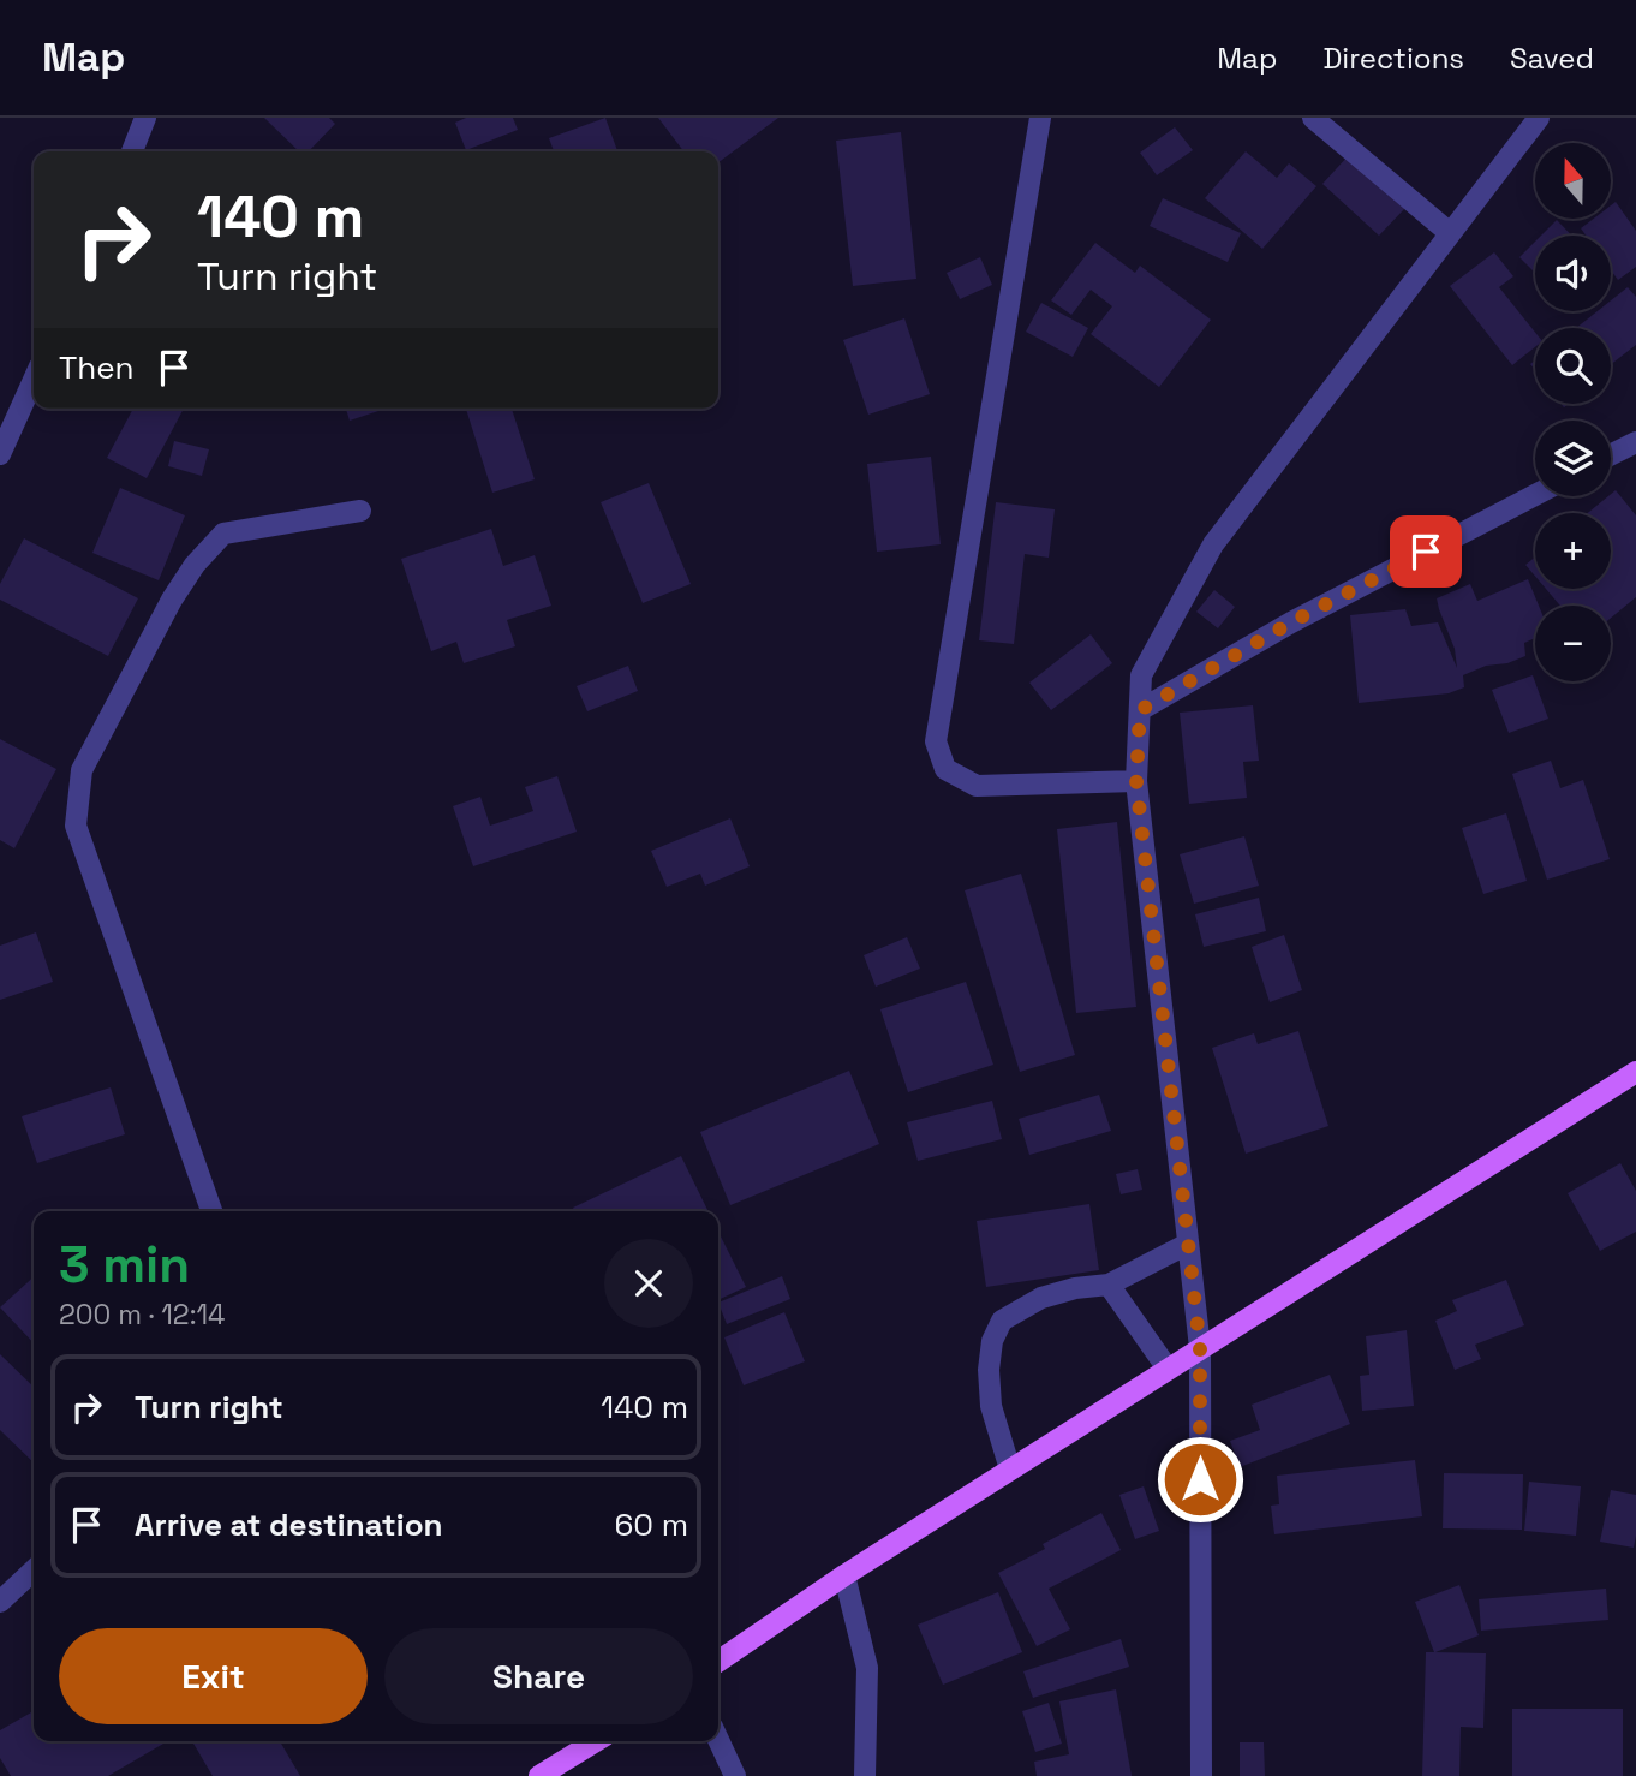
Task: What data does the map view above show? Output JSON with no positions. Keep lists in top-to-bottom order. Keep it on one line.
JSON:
{"north":"top","page":{"header":"Map","nav":["Map","Directions","Saved"],"map_buttons":["+","−"],"turn":["140 m","Turn right"],"then":"Then","heading":["3 min","200 m · 12:14"],"list":[{"name":"Turn right","value":"140 m"},{"name":"Arrive at destination","value":"60 m"}],"buttons":["Exit","Share"]}}
